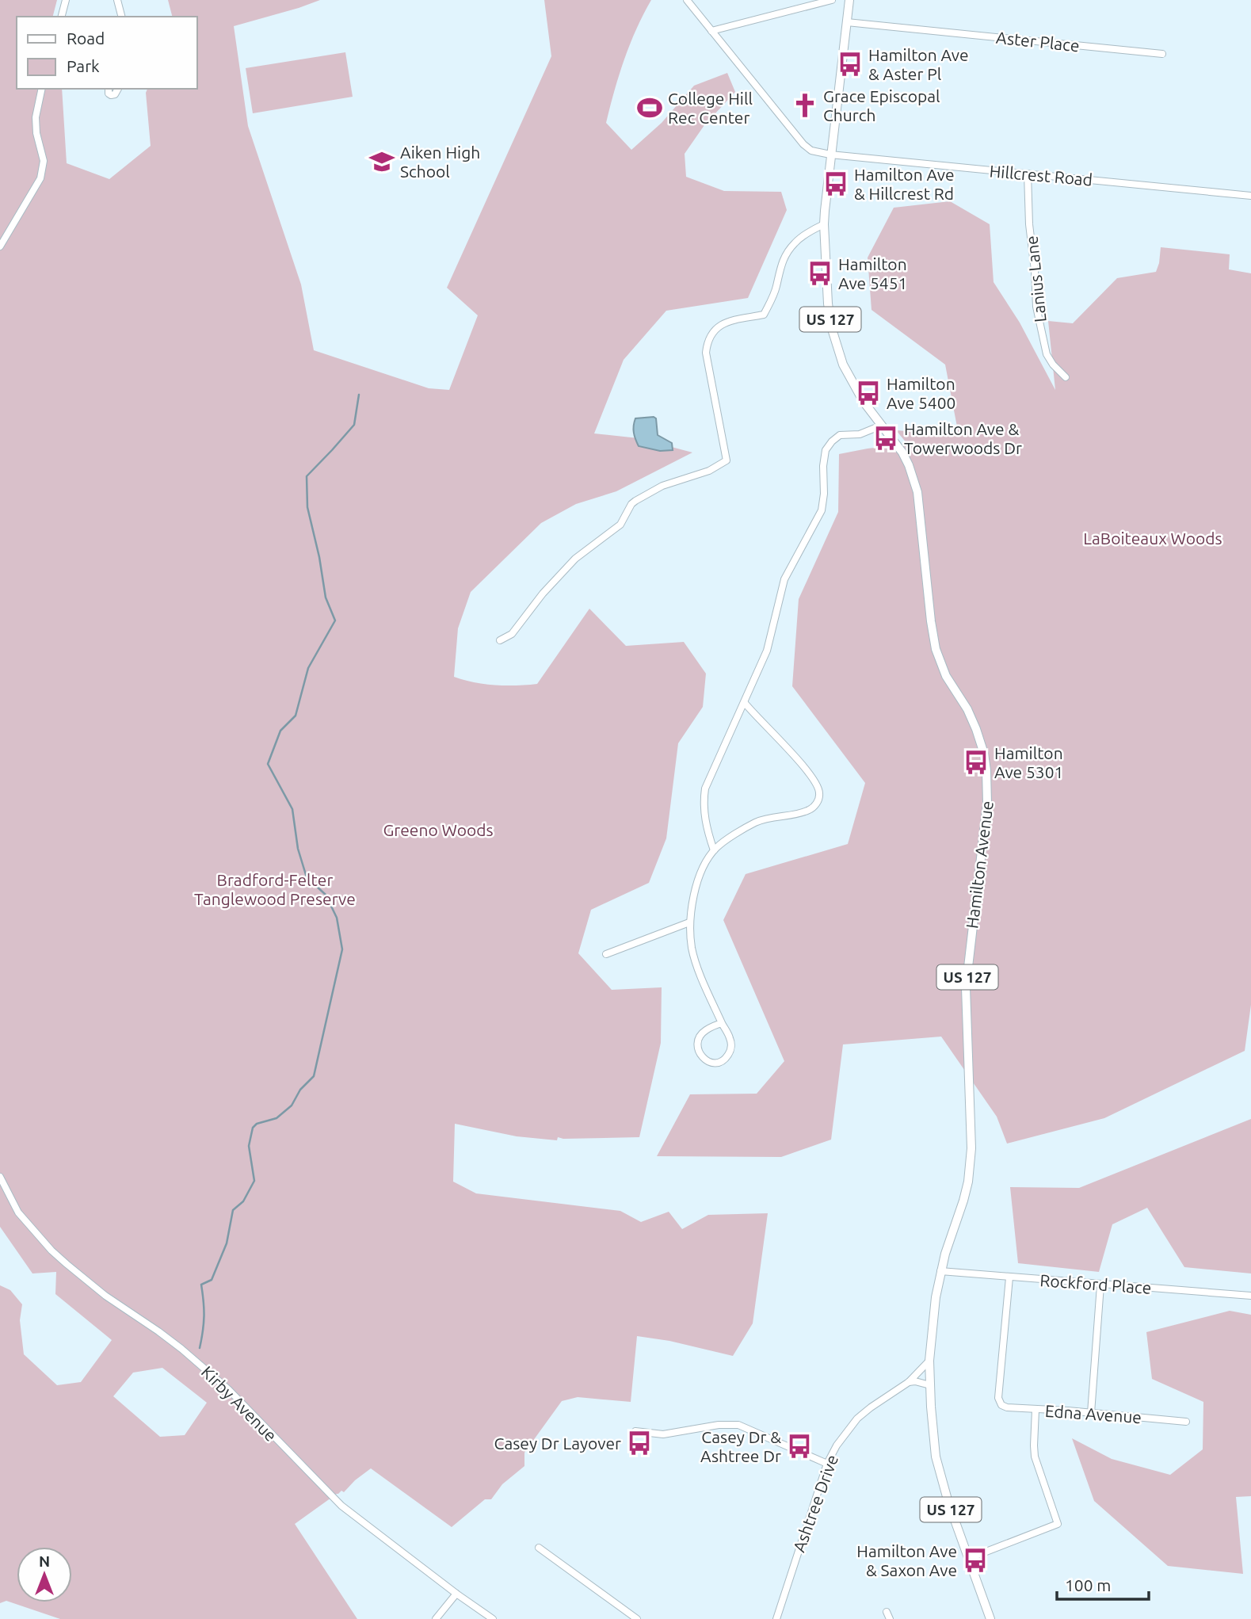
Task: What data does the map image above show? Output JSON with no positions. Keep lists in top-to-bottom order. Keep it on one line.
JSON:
{"streets":{"main road":["US 127","Hamilton Avenue"],"street":["Aster Place","Hillcrest Road","Lanius Lane","Rockford Place","Kirby Avenue","Edna Avenue","Ashtree Drive"]},"crossings":[["Aster Place","Hamilton Avenue"],["Hillcrest Road","Lanius Lane"],["Hillcrest Road","Hamilton Avenue"],["Hamilton Avenue","Rockford Place"],["Hamilton Avenue","Ashtree Drive"],["Rockford Place","Edna Avenue"]],"parks":["LaBoiteaux Woods","Greeno Woods","Bradford-Felter Tanglewood Preserve"],"places":{"bus stop":["Hamilton Ave & Aster Pl","Hamilton Ave & Hillcrest Rd","Hamilton Ave 5451","Hamilton Ave 5400","Hamilton Ave & Towerwoods Dr","Hamilton Ave 5301","Casey Dr Layover","Casey Dr & Ashtree Dr","Hamilton Ave & Saxon Ave"],"church":["Grace Episcopal Church"],"sports":["College Hill Rec Center"],"school or university":["Aiken High School"]},"legend":["Road","Park"],"scale_bar":"100 m","north":"top"}
